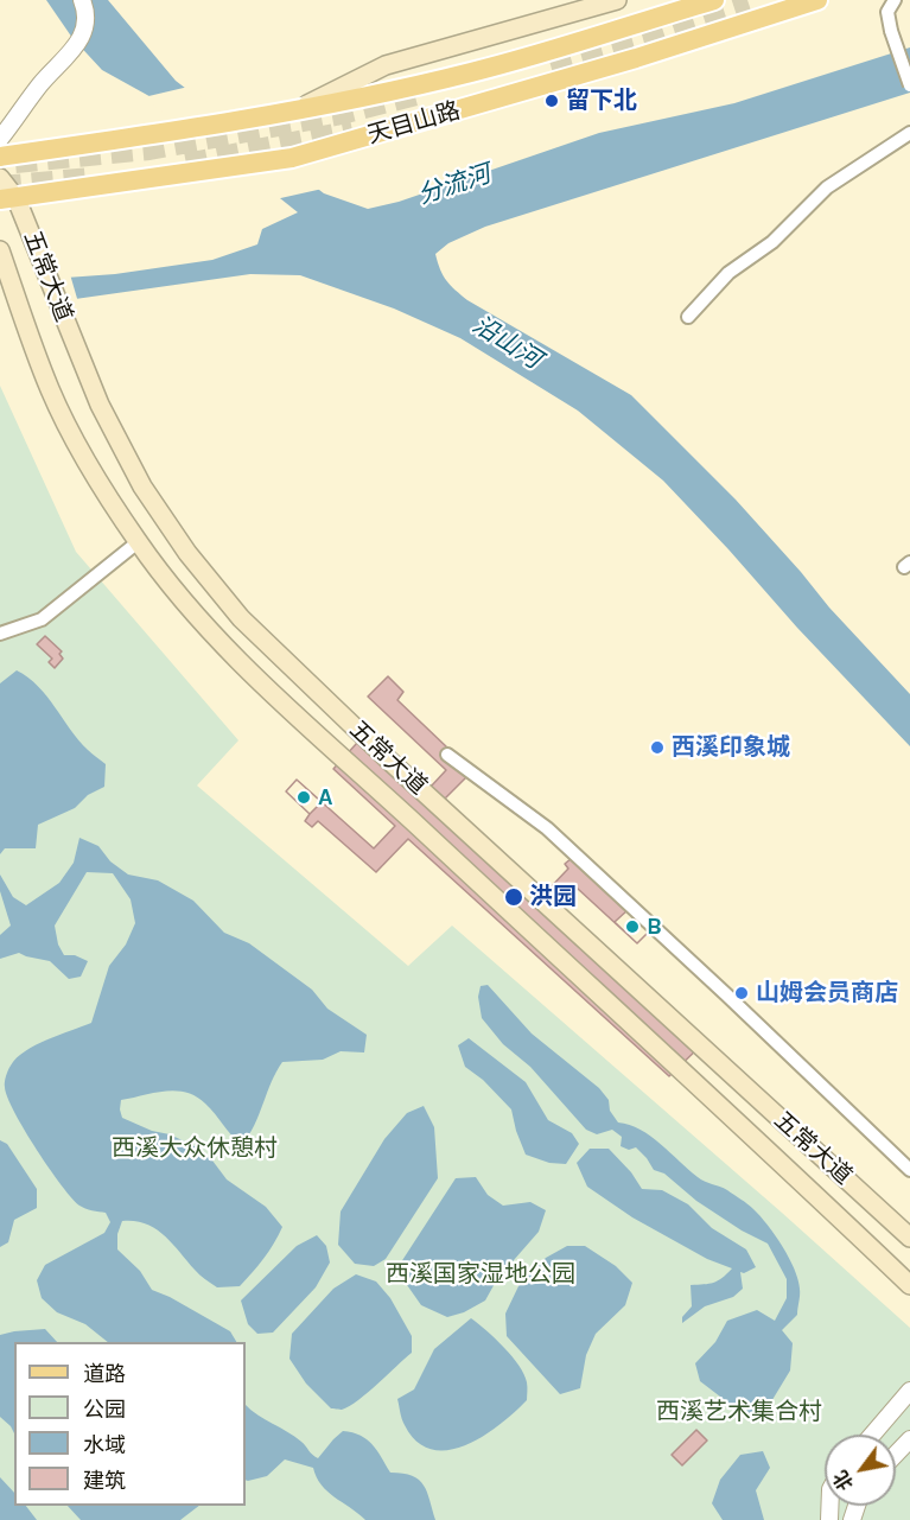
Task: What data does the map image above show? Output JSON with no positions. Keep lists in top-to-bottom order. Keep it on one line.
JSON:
{"streets":{"main road":["天目山路","五常大道"]},"crossings":[["天目山路","五常大道"]],"water":["分流河","沿山河"],"parks":["西溪大众休憩村","西溪国家湿地公园","西溪艺术集合村"],"places":["留下北","西溪印象城","A","洪园","B","山姆会员商店"],"legend":["道路","公园","水域","建筑"],"north":"bottom left"}
